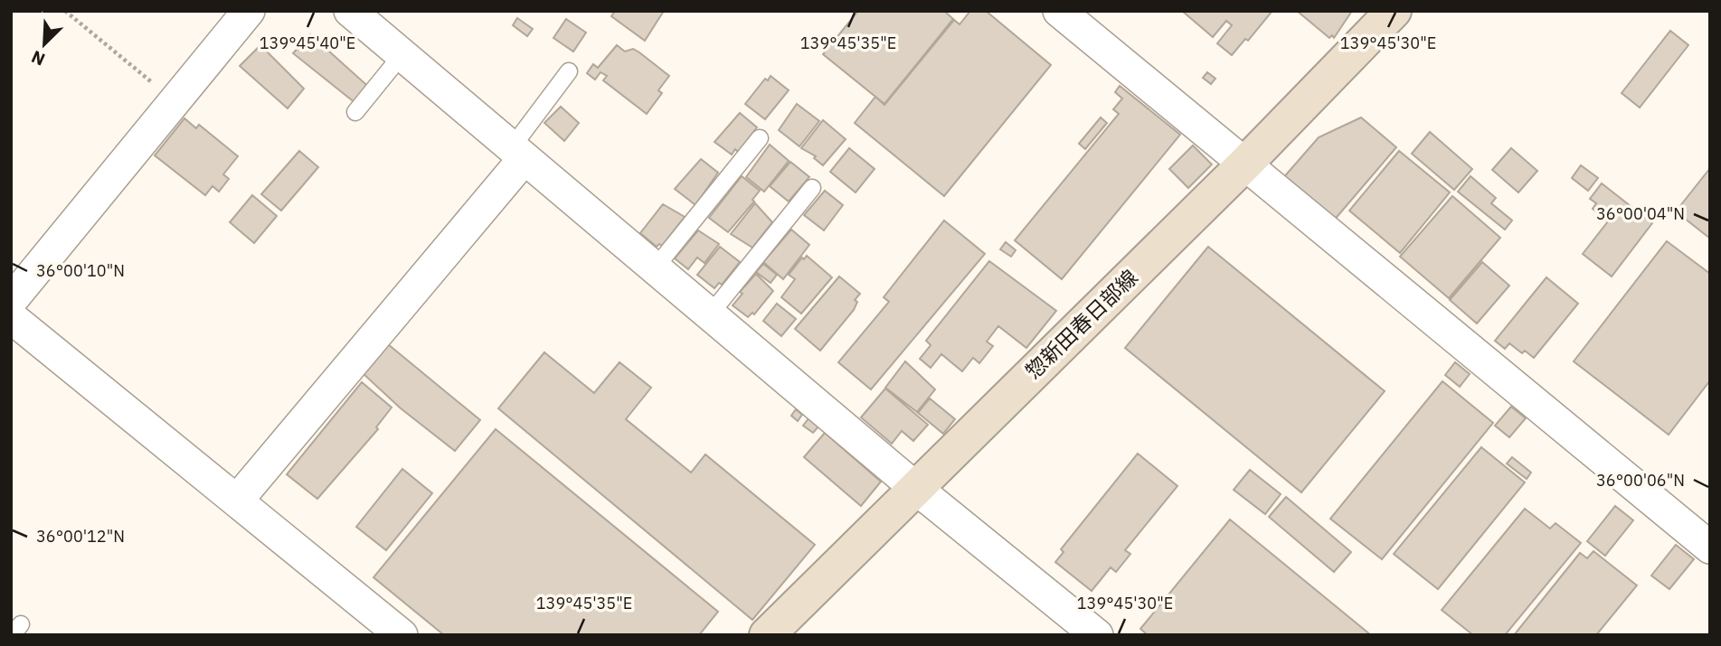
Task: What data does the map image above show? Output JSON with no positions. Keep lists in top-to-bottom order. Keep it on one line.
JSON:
{"streets":{"main road":["惣新田春日部線"]},"north":"bottom left","coordinates":["139°45'40\"E","139°45'35\"E","139°45'30\"E","36°00'04\"N","36°00'10\"N","36°00'06\"N","36°00'12\"N"]}
